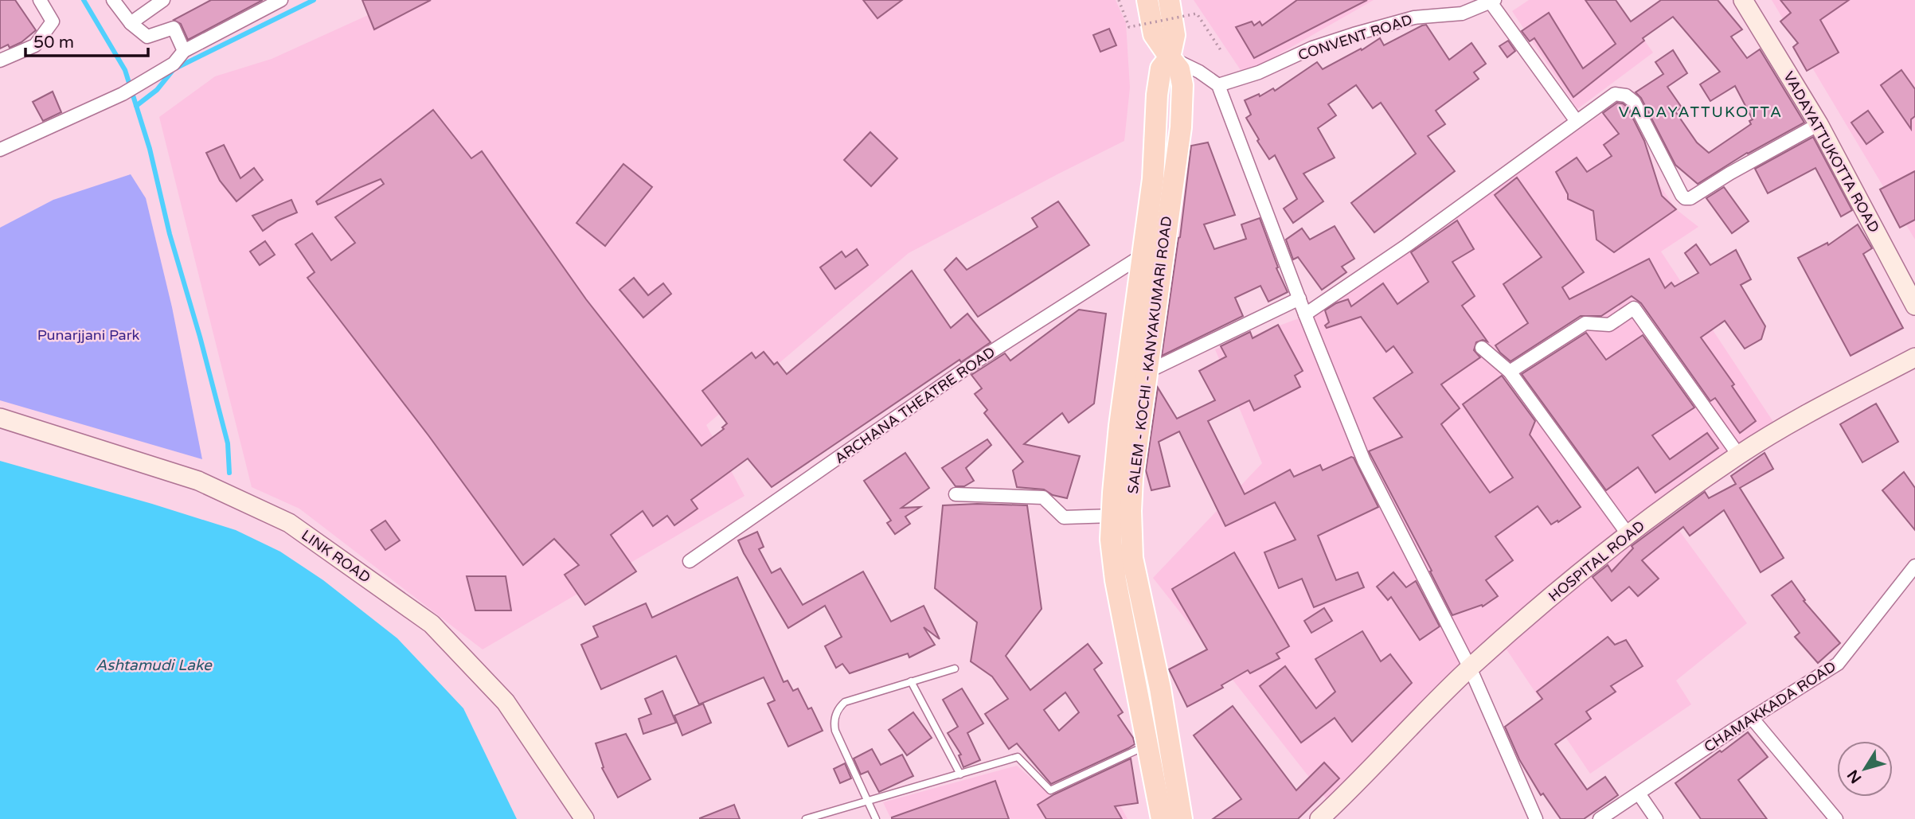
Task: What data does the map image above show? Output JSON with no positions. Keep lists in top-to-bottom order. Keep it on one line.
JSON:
{"streets":{"main road":["VADAYATTUKOTTA ROAD","SALEM - KOCHI - KANYAKUMARI ROAD","LINK ROAD","HOSPITAL ROAD"],"street":["CONVENT ROAD","ARCHANA THEATRE ROAD","CHAMAKKADA ROAD"]},"crossings":[["SALEM - KOCHI - KANYAKUMARI ROAD","ARCHANA THEATRE ROAD"]],"districts":["VADAYATTUKOTTA"],"water":["Ashtamudi Lake"],"parks":["Punarjjani Park"],"scale_bar":"50 m","north":"bottom left"}
